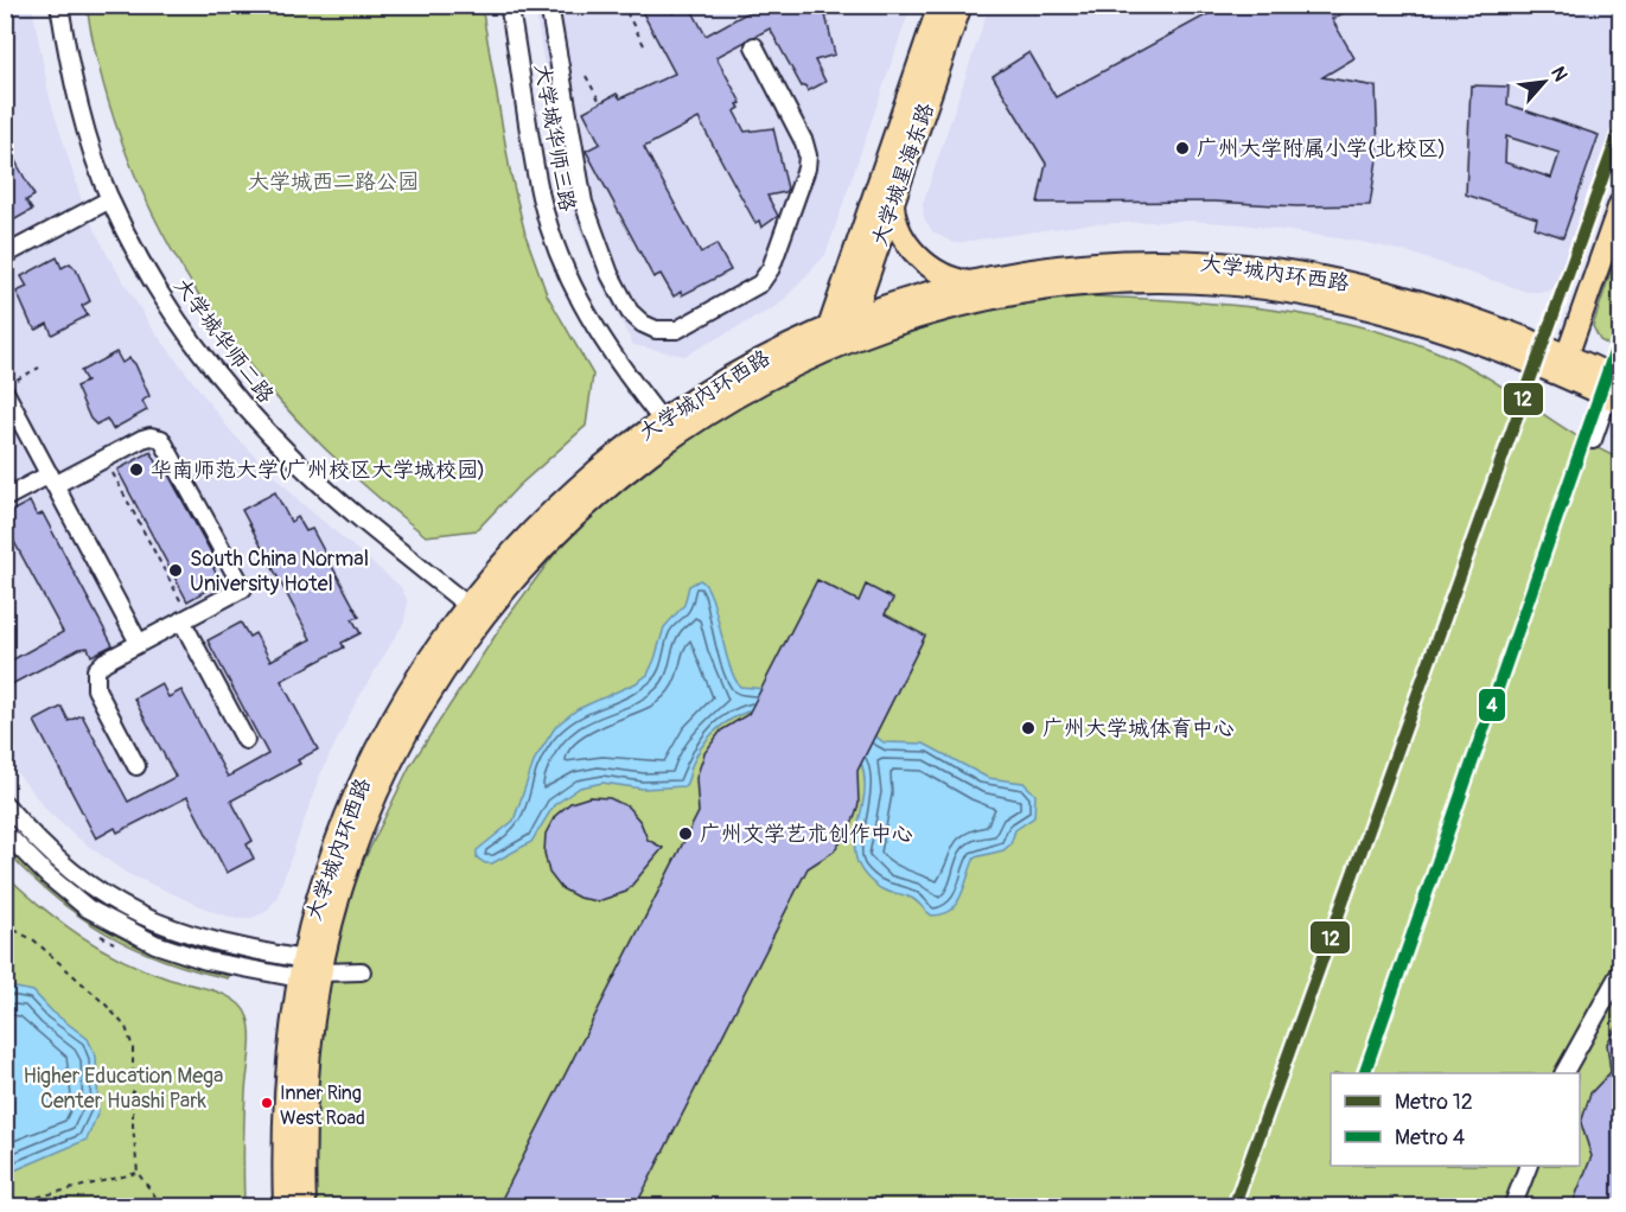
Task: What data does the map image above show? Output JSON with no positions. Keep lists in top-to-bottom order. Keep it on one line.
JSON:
{"streets":{"main road":["大学城星海东路","大学城内环西路"],"street":["大学城华师三路","大学城华师二路"]},"crossings":[["大学城华师三路","大学城内环西路"],["大学城星海东路","大学城内环西路"],["大学城内环西路","大学城华师二路"]],"parks":["大学城西二路公园","Higher Education Mega Center Huashi Park"],"places":["广州大学附属小学(北校区)","华南师范大学(广州校区大学城校园)","South China Normal University Hotel","广州大学城体育中心","广州文学艺术创作中心","Inner Ring West Road"],"lines":["metro line 12","metro line 4"],"legend":["Metro 12","Metro 4"],"north":"top right"}
